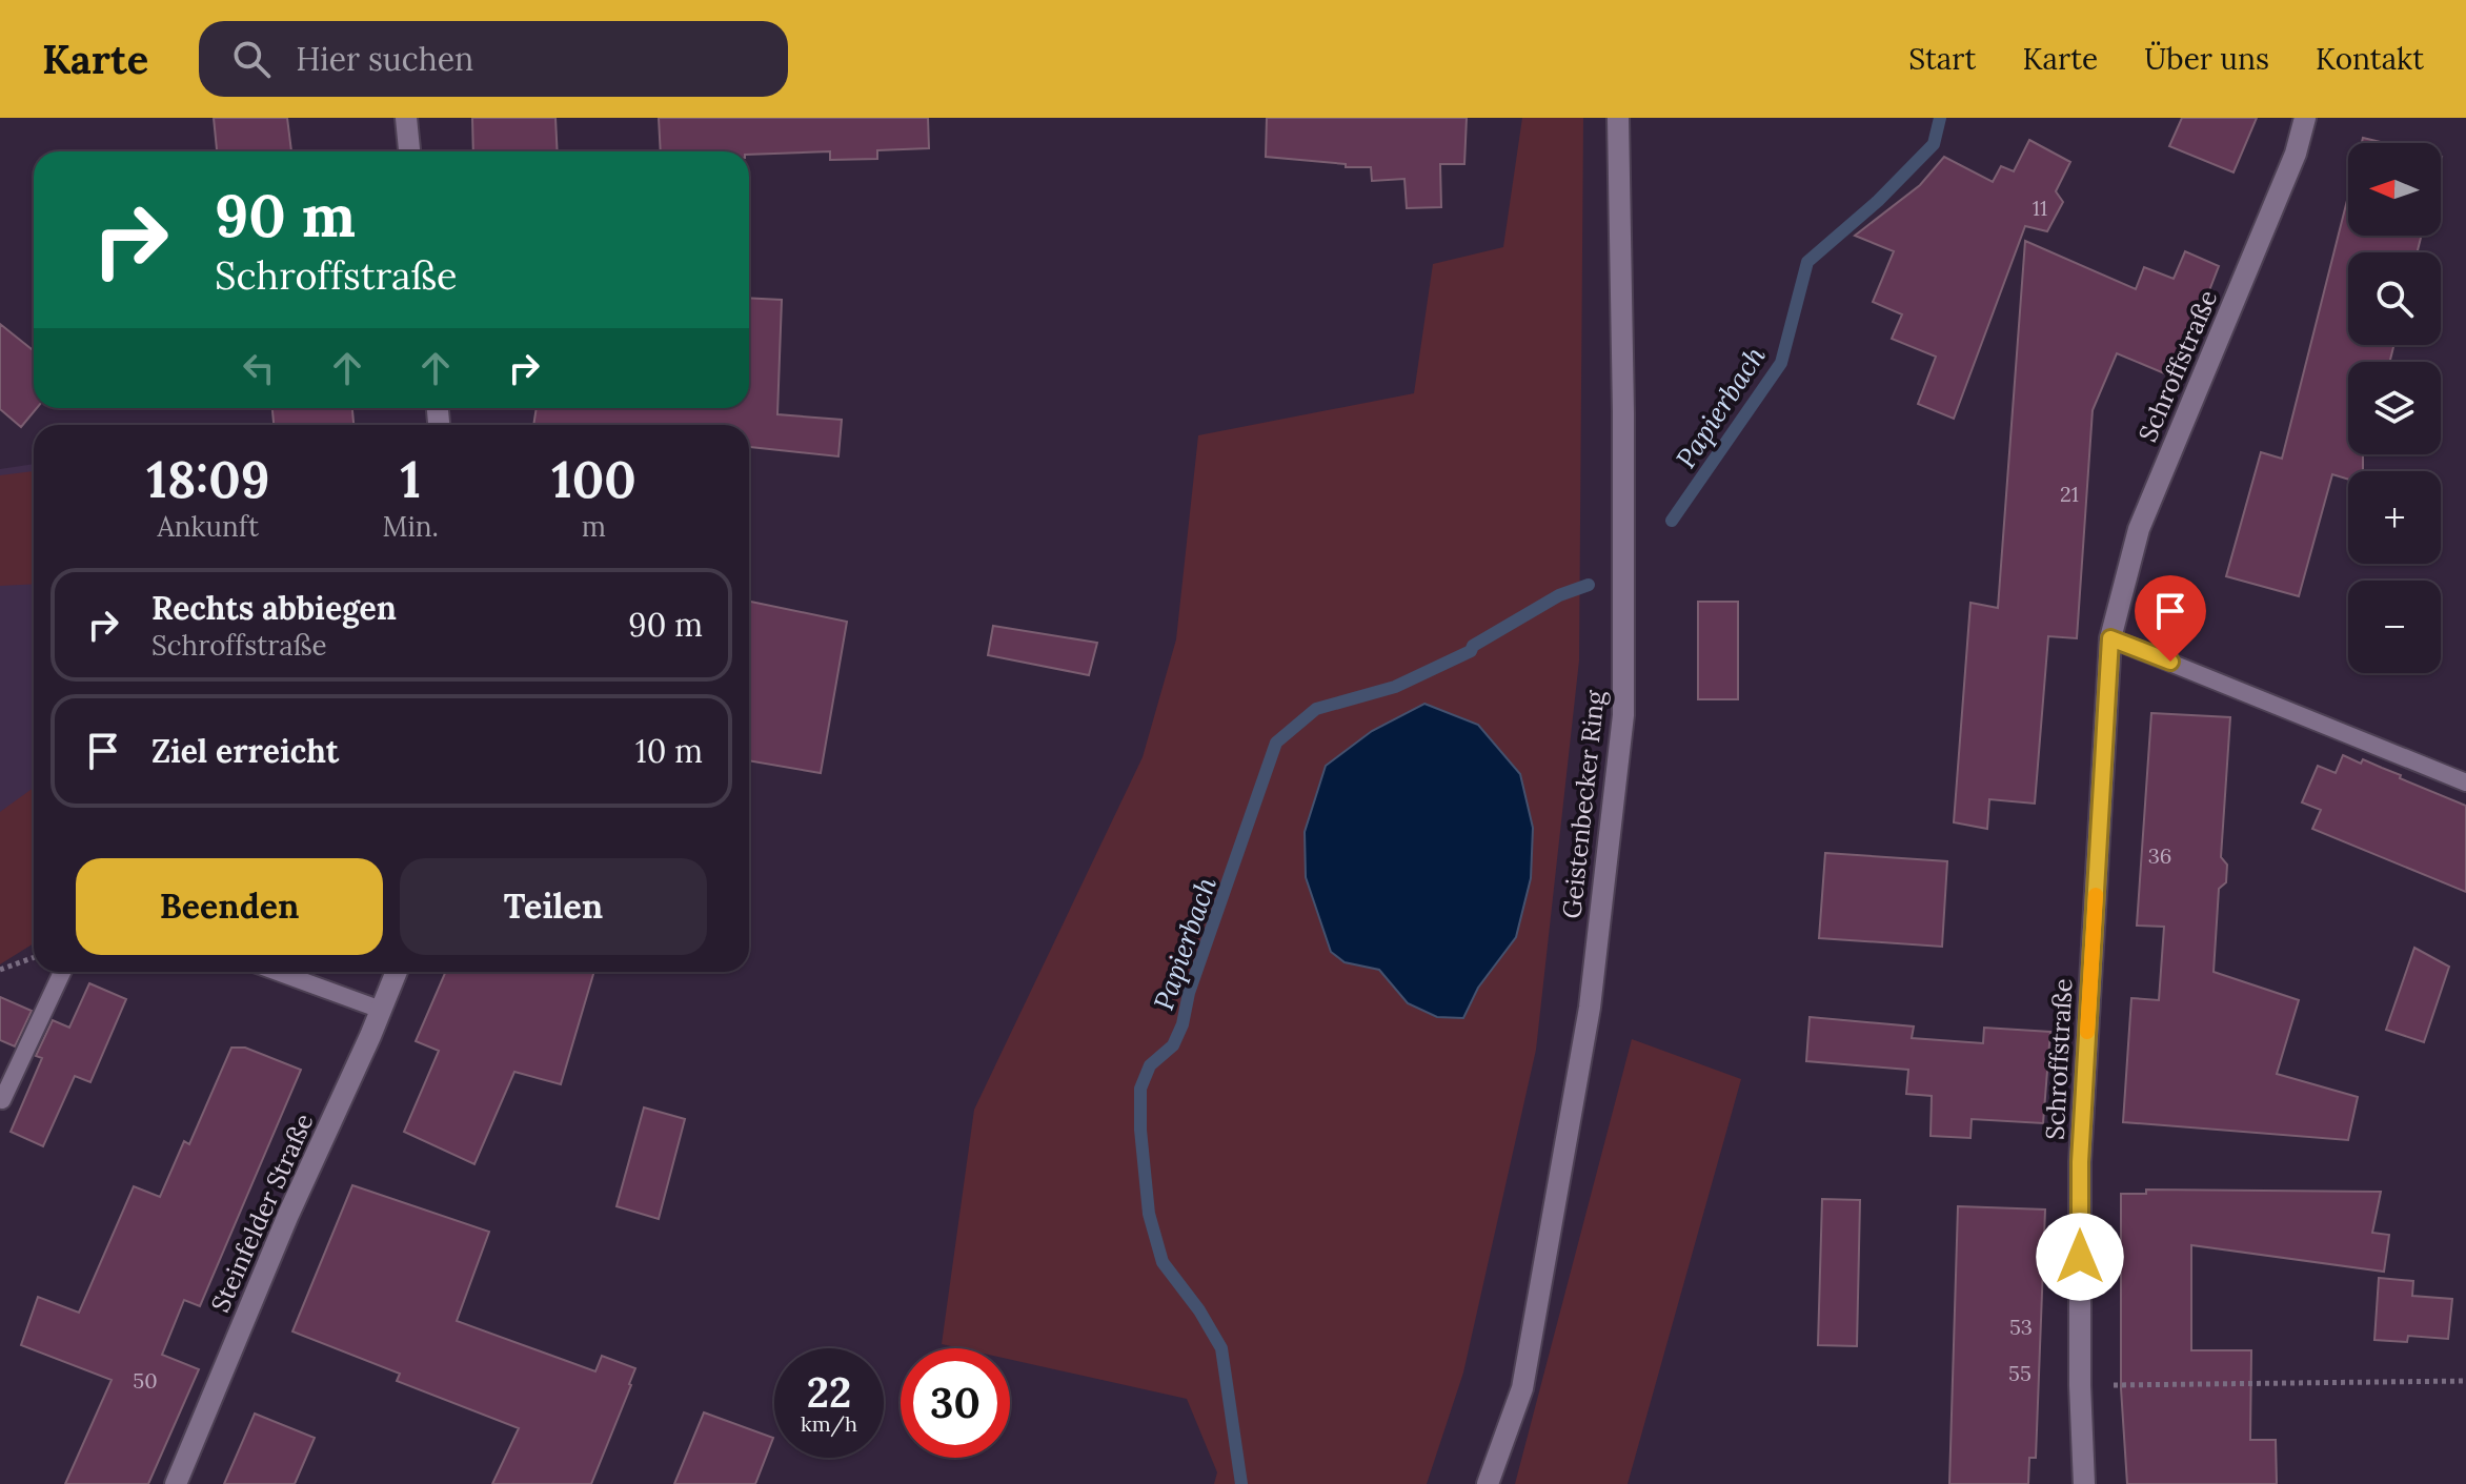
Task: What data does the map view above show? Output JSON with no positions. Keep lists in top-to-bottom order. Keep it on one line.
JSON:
{"streets":{"street":["Schroffstraße","Geistenbecker Ring","Steinfelder Straße"]},"water":["Papierbach"],"house_numbers":["11","21","36","53","55","50"],"north":"left","page":{"header":"Karte","search":"Hier suchen","nav":["Start","Karte","Über uns","Kontakt"],"map_buttons":["+","−"],"turn":["90 m","Schroffstraße"],"eta":["18:09","Ankunft","1","Min.","100","m"],"list":[{"name":"Rechts abbiegen","note":"Schroffstraße","value":"90 m"},{"name":"Ziel erreicht","value":"10 m"}],"buttons":["Beenden","Teilen"],"speed":"22 km/h","limit":"30"}}
